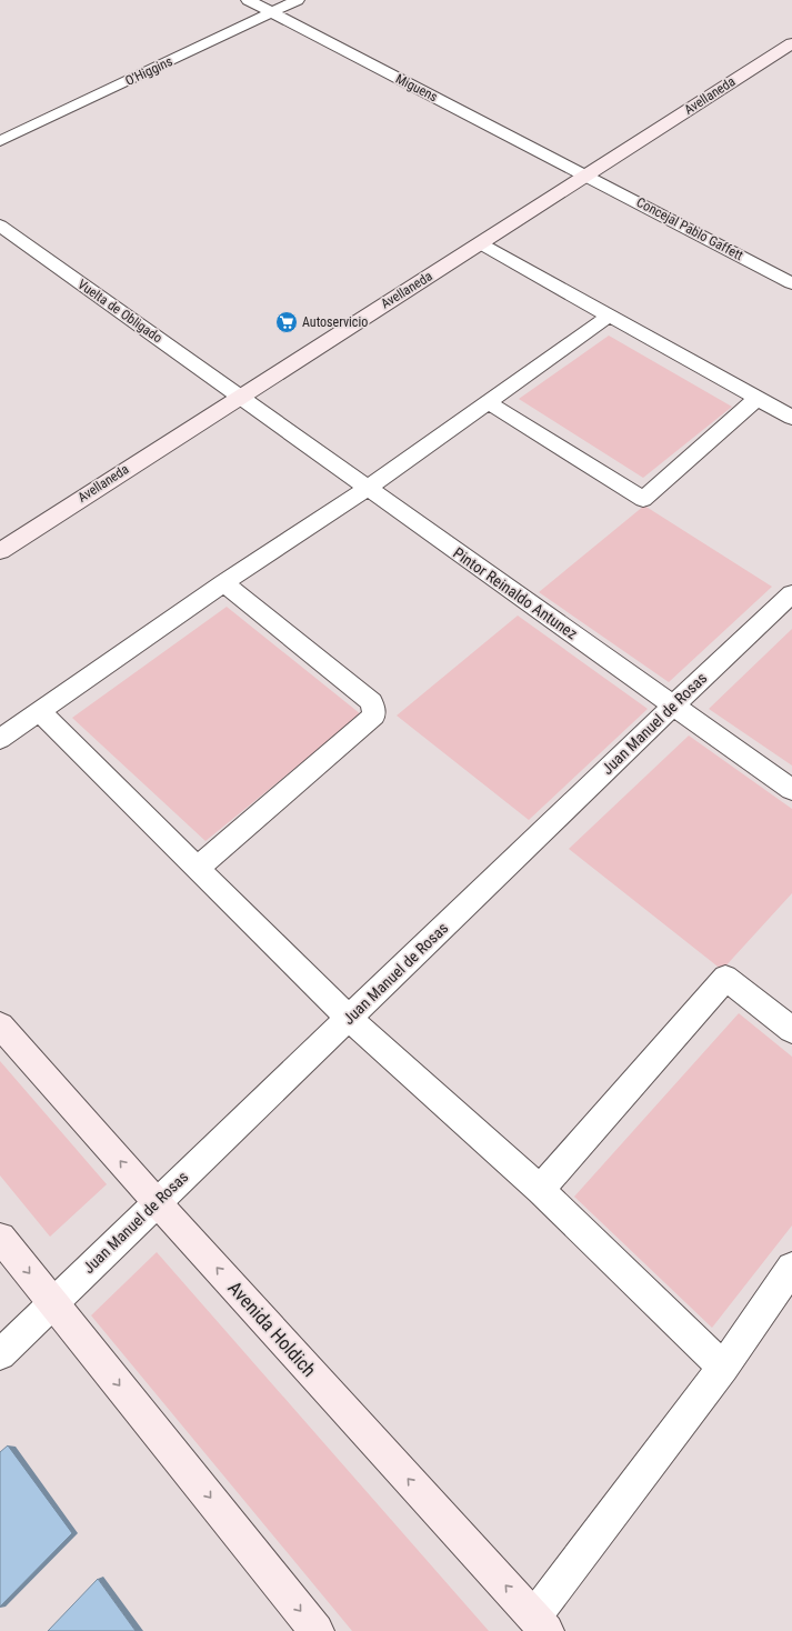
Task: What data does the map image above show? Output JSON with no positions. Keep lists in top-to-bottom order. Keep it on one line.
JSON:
{"streets":{"street":["O'Higgins","Miguens","Avellaneda","Concejal Pablo Gaffett","Vuelta de Obligado","Pintor Reinaldo Antunez","Juan Manuel de Rosas","Avenida Holdich"]},"crossings":[["O'Higgins","Miguens"],["Miguens","Avellaneda"],["Miguens","Concejal Pablo Gaffett"],["Avellaneda","Concejal Pablo Gaffett"],["Avellaneda","Vuelta de Obligado"],["Avellaneda","Pintor Reinaldo Antunez"],["Vuelta de Obligado","Pintor Reinaldo Antunez"],["Pintor Reinaldo Antunez","Juan Manuel de Rosas"],["Juan Manuel de Rosas","Avenida Holdich"]],"places":{"supermarket":["Autoservicio"]}}
